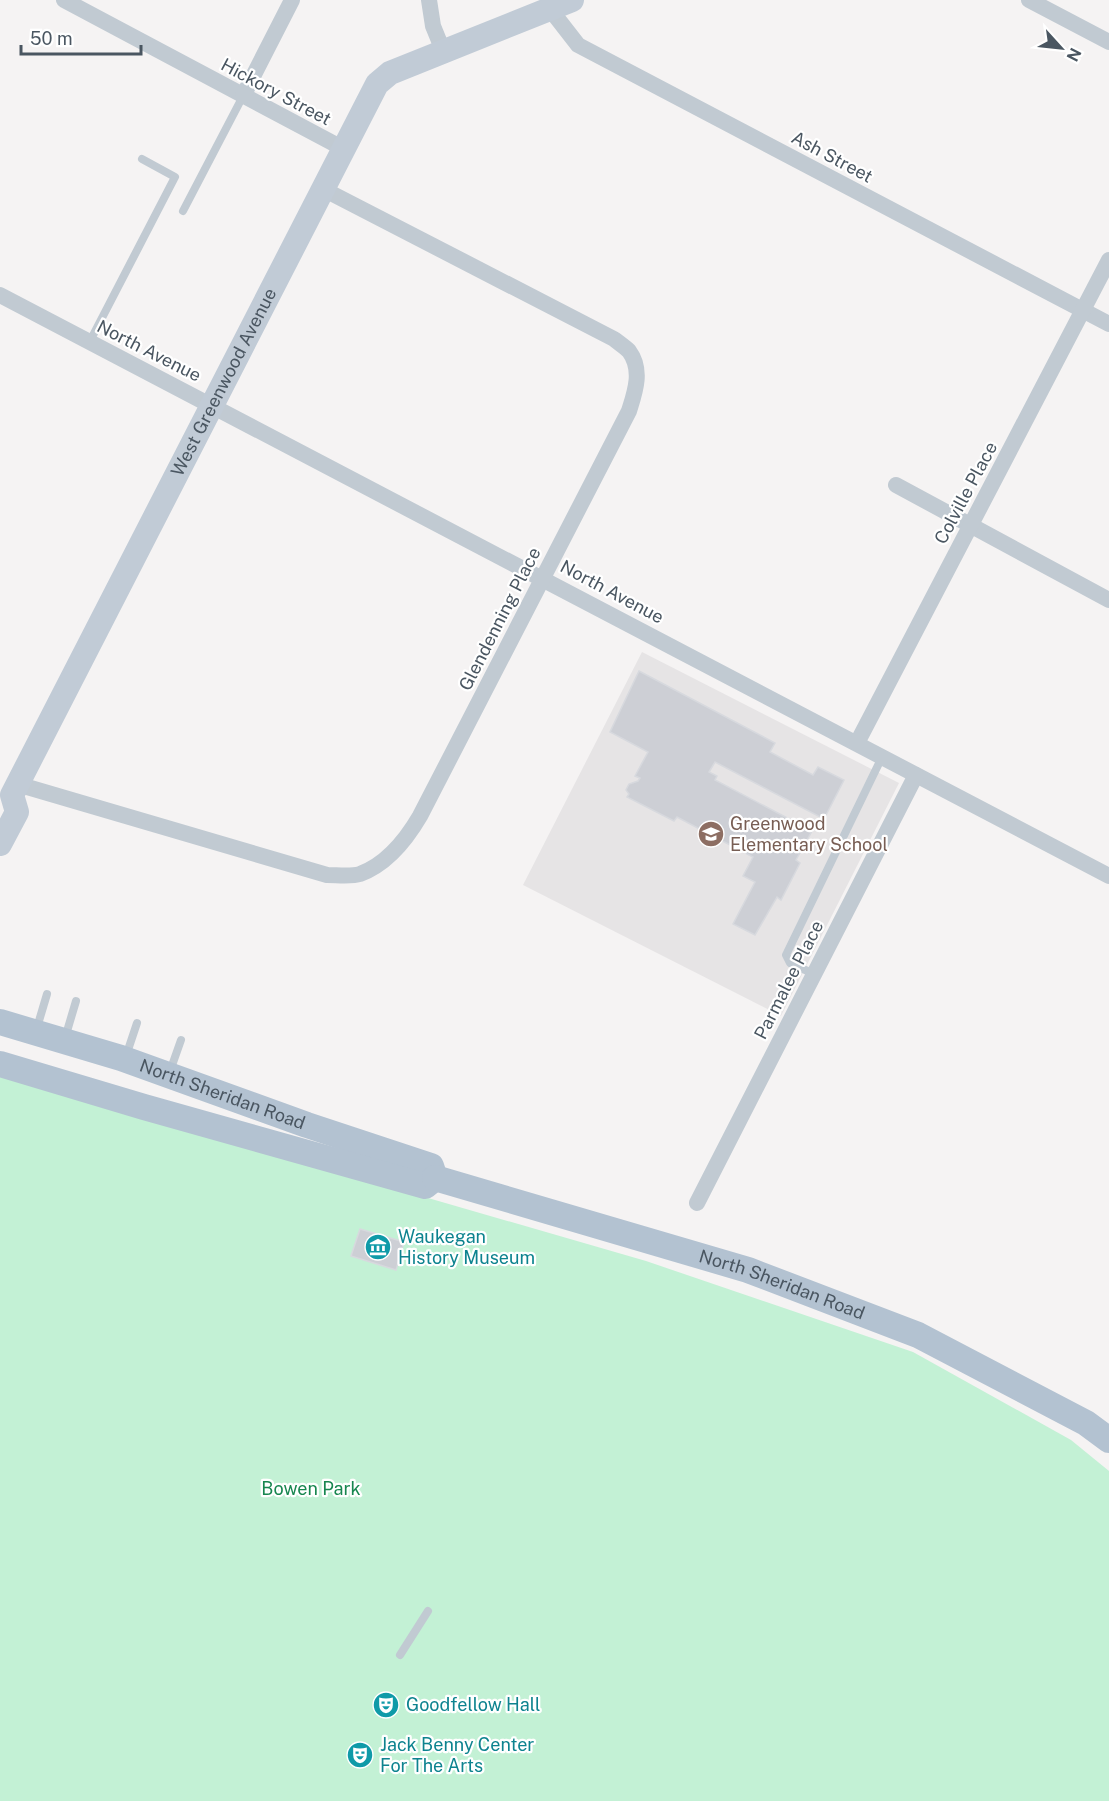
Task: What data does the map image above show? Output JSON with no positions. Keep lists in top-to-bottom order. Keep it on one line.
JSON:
{"streets":{"main road":["North Sheridan Road"],"street":["Hickory Street","Ash Street","North Avenue","West Greenwood Avenue","Colville Place","Glendenning Place","Parmalee Place"]},"crossings":[["Hickory Street","West Greenwood Avenue"],["Ash Street","West Greenwood Avenue"],["Ash Street","Colville Place"],["North Avenue","West Greenwood Avenue"],["North Avenue","Colville Place"],["North Avenue","Glendenning Place"],["North Avenue","Parmalee Place"],["West Greenwood Avenue","Glendenning Place"]],"parks":["Bowen Park"],"places":{"school or university":["Greenwood Elementary School"],"museum":["Waukegan History Museum"],"theatre":["Goodfellow Hall","Jack Benny Center For The Arts"]},"scale_bar":"50 m","north":"bottom right"}
